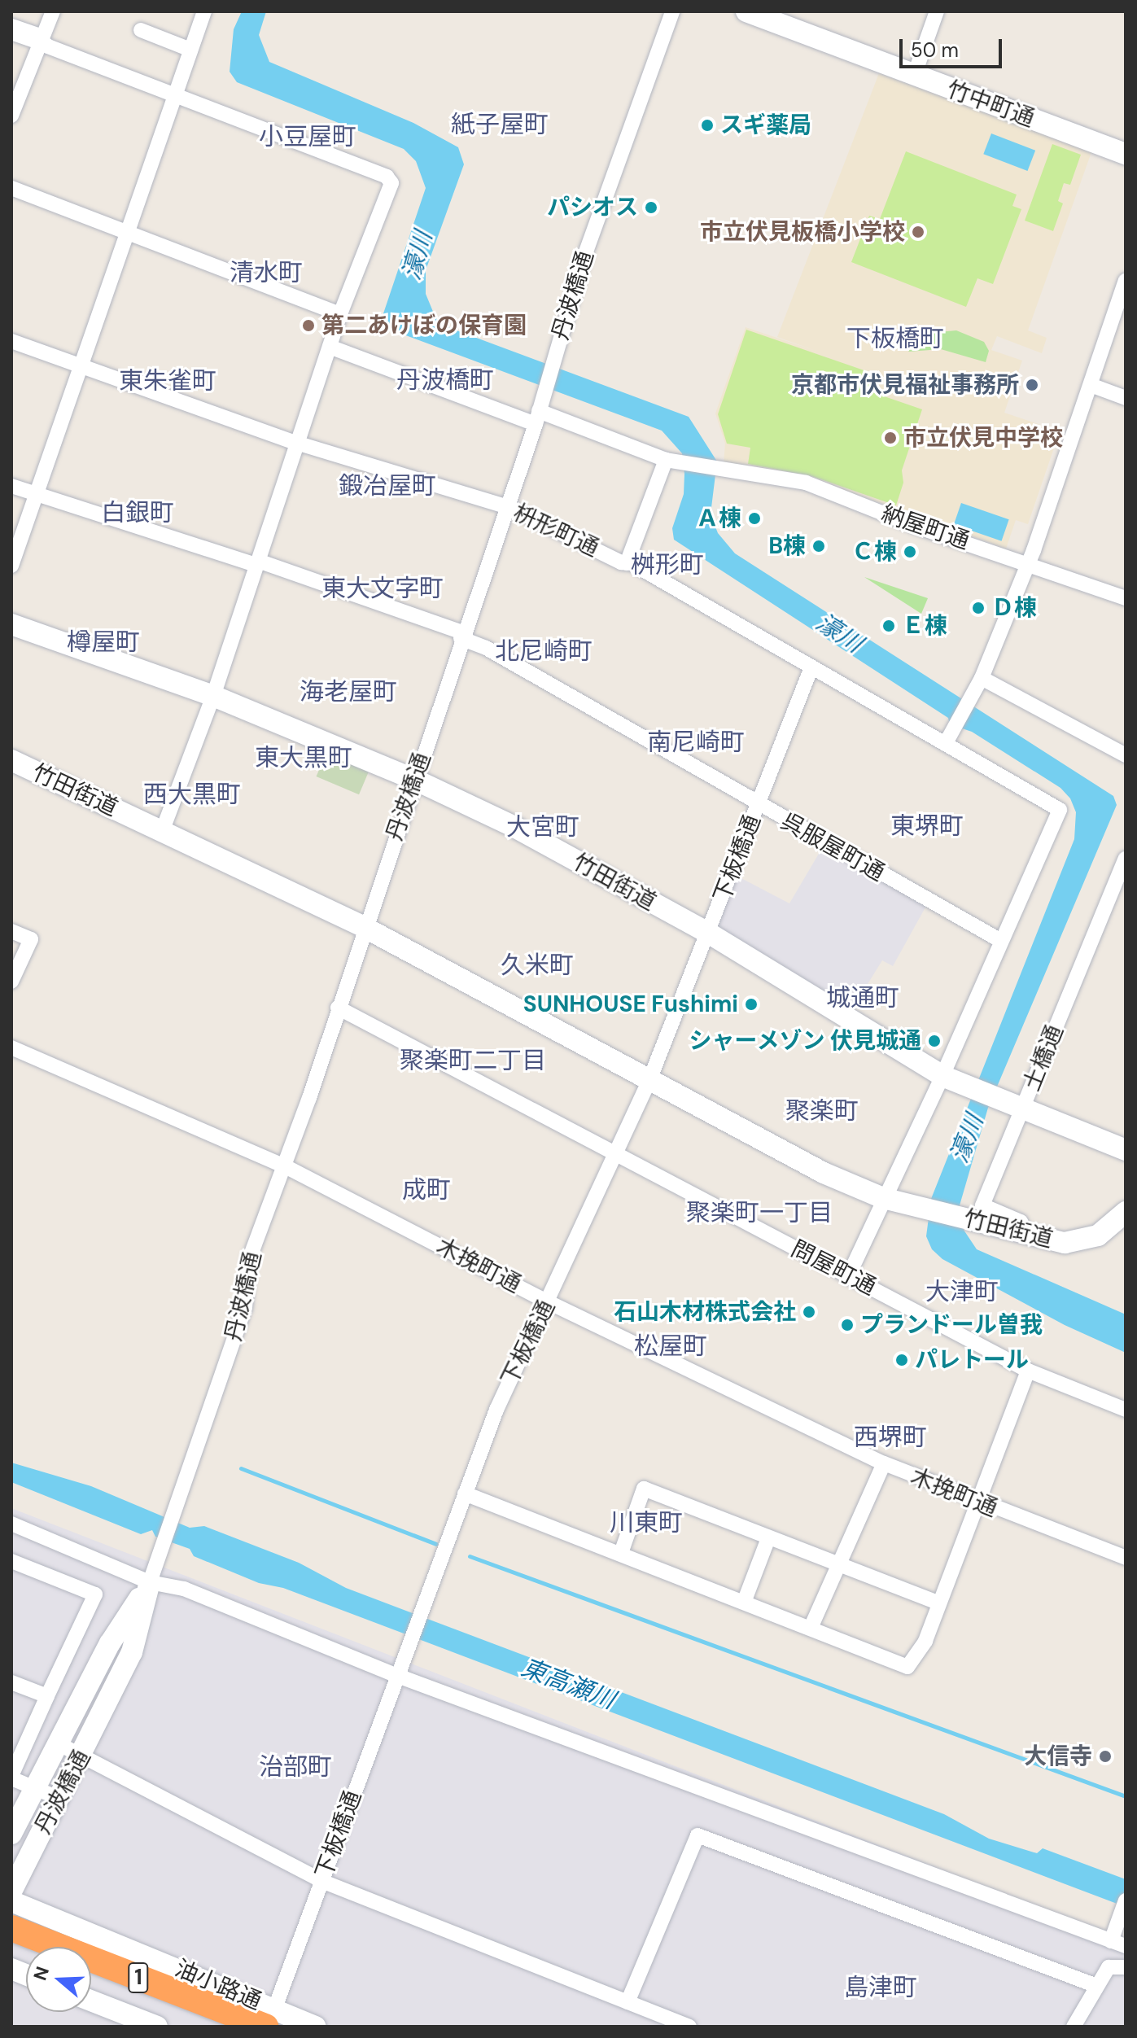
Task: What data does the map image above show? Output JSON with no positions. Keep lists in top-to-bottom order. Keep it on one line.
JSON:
{"streets":{"highway":["1"],"main road":["竹中町通","丹波橋通","竹田街道","油小路通"],"street":["納屋町通","枡形町通","呉服屋町通","下板橋通","土橋通","木挽町通","問屋町通"]},"crossings":[["丹波橋通","枡形町通"],["丹波橋通","竹田街道"],["丹波橋通","呉服屋町通"],["丹波橋通","木挽町通"],["丹波橋通","問屋町通"],["枡形町通","呉服屋町通"],["枡形町通","下板橋通"],["竹田街道","下板橋通"],["竹田街道","土橋通"],["呉服屋町通","下板橋通"],["下板橋通","木挽町通"],["下板橋通","問屋町通"],["下板橋通","1"],["下板橋通","油小路通"],["1","油小路通"]],"districts":["紙子屋町","小豆屋町","清水町","下板橋町","丹波橋町","東朱雀町","鍛冶屋町","白銀町","桝形町","東大文字町","樽屋町","北尼崎町","海老屋町","南尼崎町","東大黒町","西大黒町","東堺町","大宮町","久米町","城通町","聚楽町二丁目","聚楽町","成町","聚楽町一丁目","大津町","松屋町","西堺町","川東町","治部町","島津町"],"water":["濠川","東高瀬川"],"places":["スギ薬局","パシオス","市立伏見板橋小学校","第二あけぼの保育園","京都市伏見福祉事務所","市立伏見中学校","Ａ棟","B棟","Ｃ棟","Ｄ棟","Ｅ棟","SUNHOUSE Fushimi","シャーメゾン 伏見城通","石山木材株式会社","プランドール曽我","パレトール","大信寺"],"scale_bar":"50 m","north":"left"}
